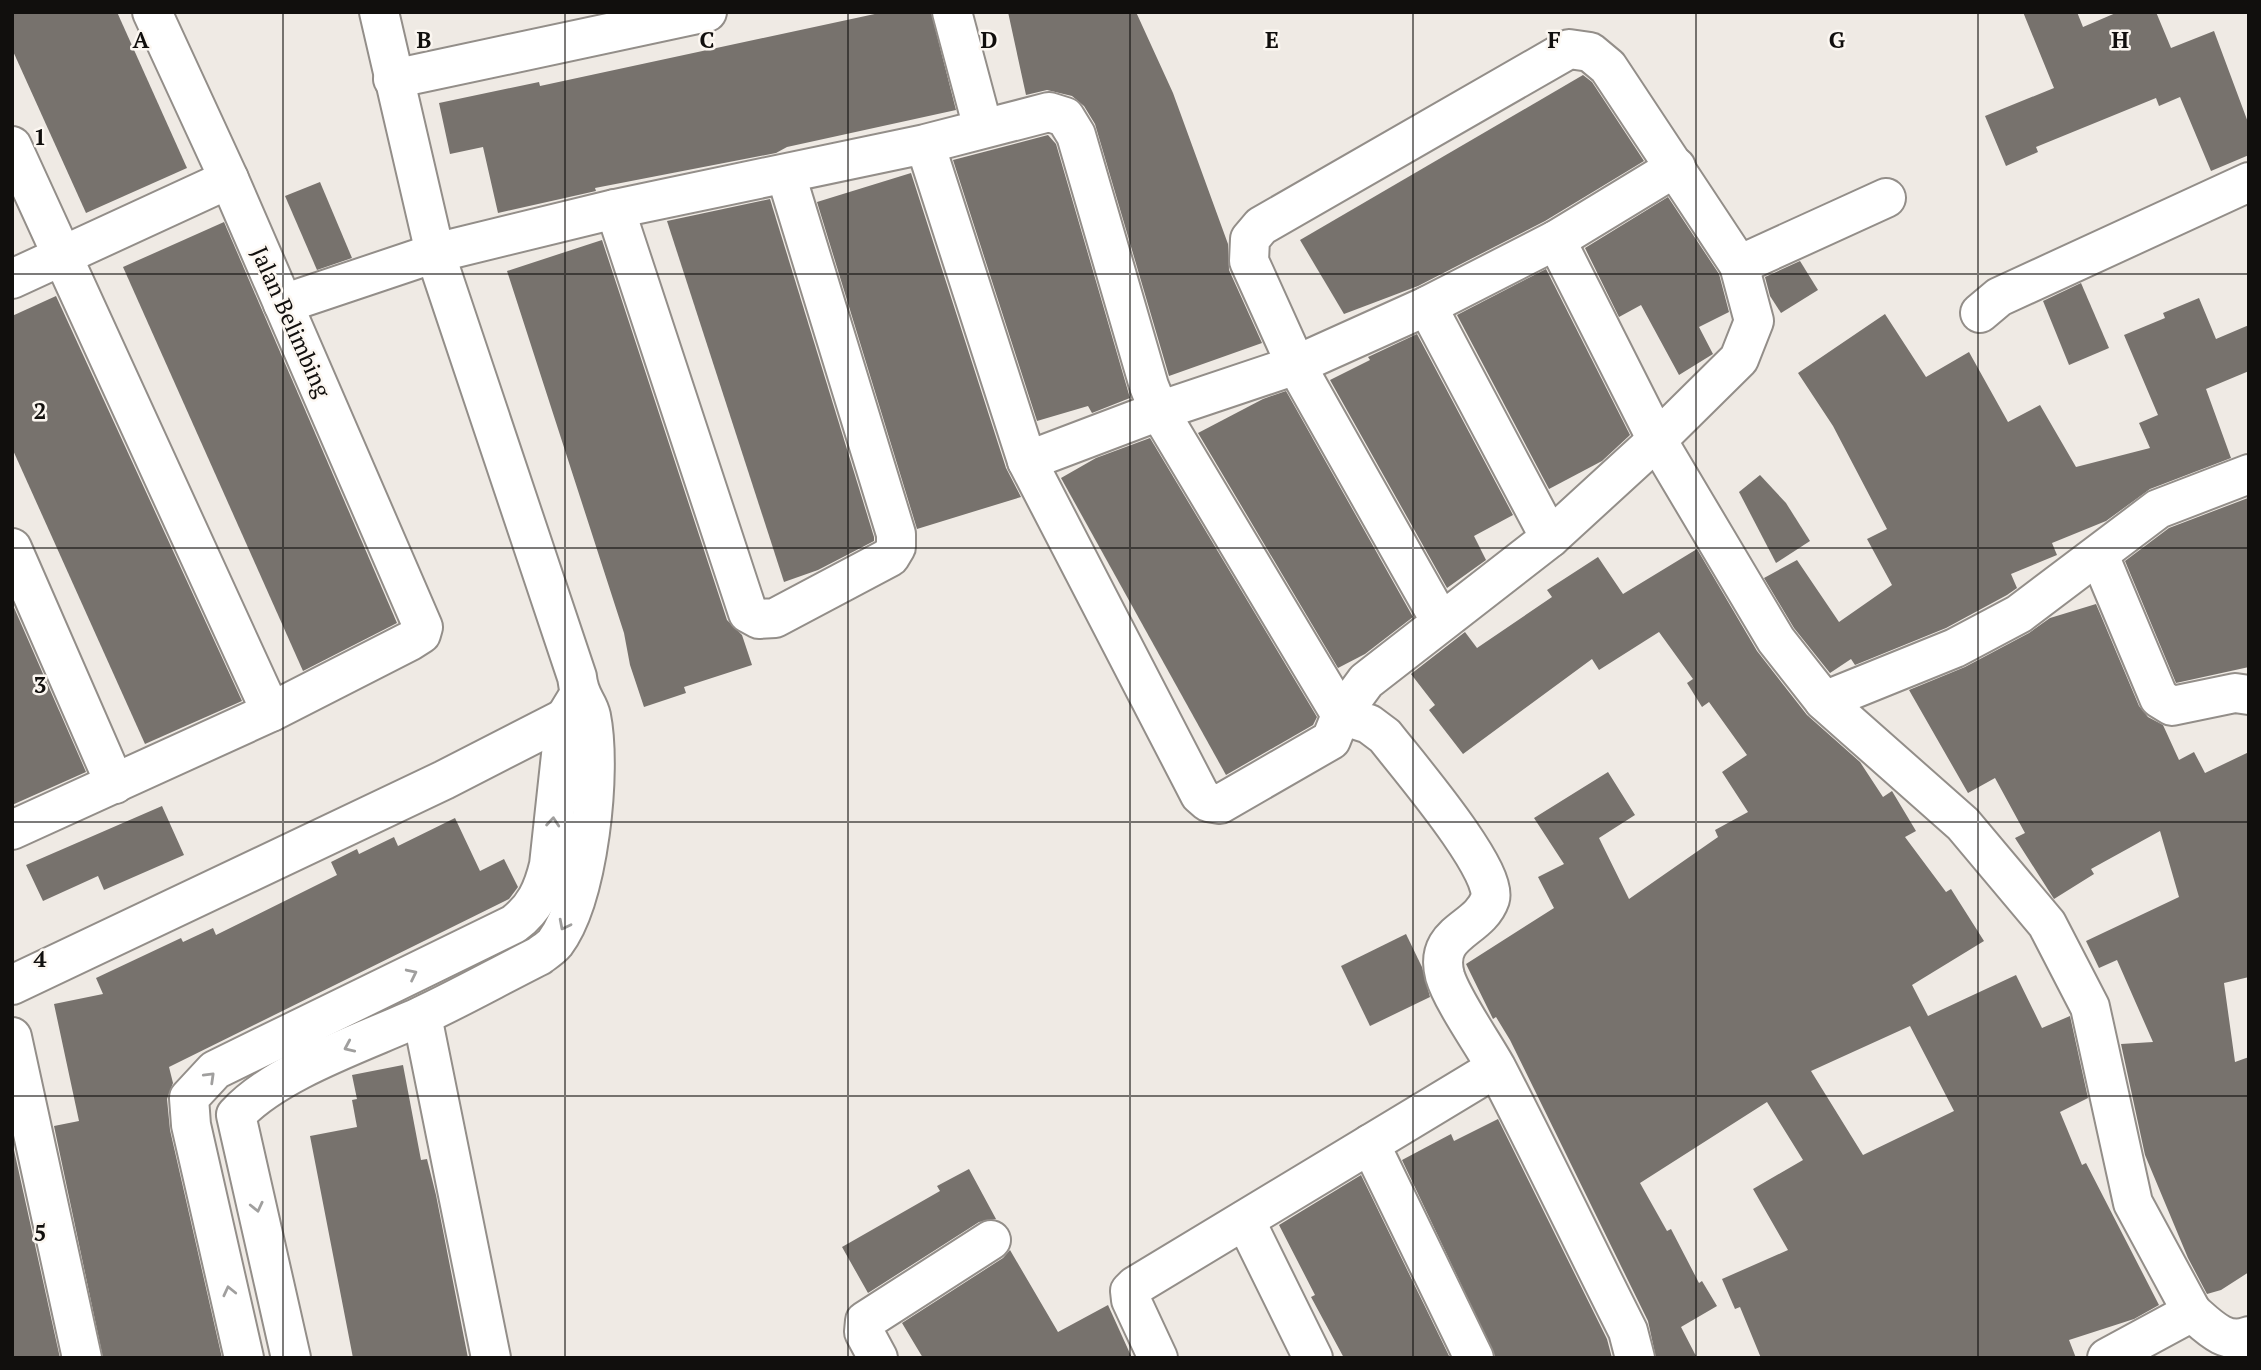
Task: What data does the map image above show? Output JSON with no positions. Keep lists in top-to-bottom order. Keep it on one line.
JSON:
{"streets":{"street":["Jalan Belimbing"]},"grid":{"columns":["A","B","C","D","E","F","G","H"],"rows":["1","2","3","4","5"]}}
